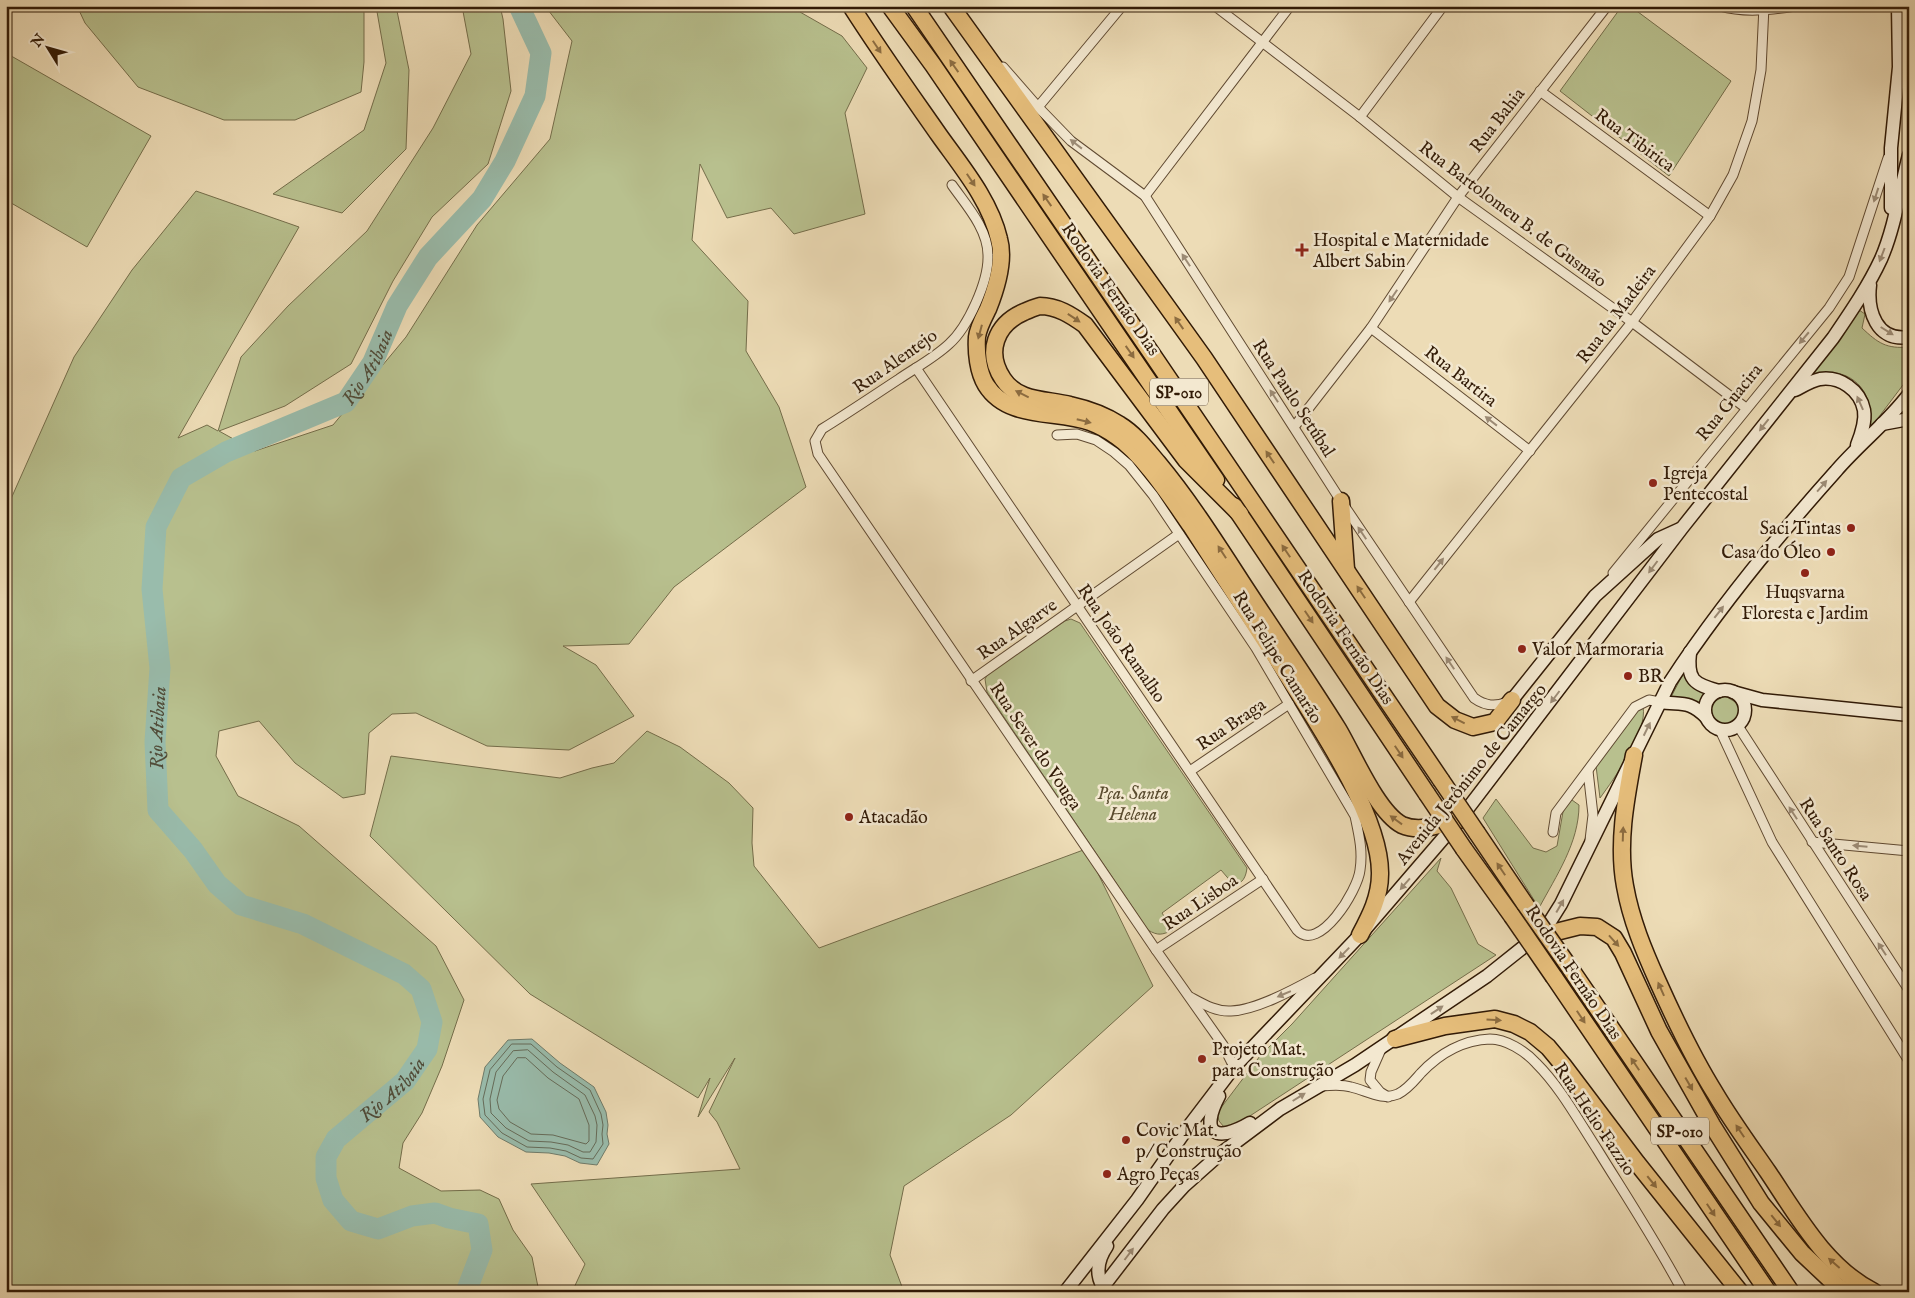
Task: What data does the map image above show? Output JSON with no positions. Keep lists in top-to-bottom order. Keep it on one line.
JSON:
{"streets":{"highway":["Rodovia Fernão Dias","SP-010"],"main road":["Rua Guacira","Avenida Jerônimo de Camargo"],"street":["Rua Bahia","Rua Tibirica","Rua Bartolomeu B. de Gusmão","Rua da Madeira","Rua Alentejo","Rua Bartira","Rua Paulo Setúbal","Rua Algarve","Rua João Ramalho","Rua Felipe Camarão","Rua Braga","Rua Sever do Vouga","Rua Santo Rosa","Rua Lisboa","Rua Helio Fazzio"]},"crossings":[["Rua Bahia","Rua Tibirica"],["Rua Bahia","Rua Bartolomeu B. de Gusmão"],["Rua Bahia","Rua Bartira"],["Rua Bahia","Rua Paulo Setúbal"],["Rua Tibirica","Rua da Madeira"],["Rua Bartolomeu B. de Gusmão","Rua da Madeira"],["Rua Bartolomeu B. de Gusmão","Rua Guacira"],["Rua da Madeira","Rua Bartira"],["Rua da Madeira","Rua Paulo Setúbal"],["Rua Alentejo","Rua João Ramalho"],["Rua Alentejo","Rua Sever do Vouga"],["Rua Paulo Setúbal","Rua Guacira"],["Rua Guacira","Avenida Jerônimo de Camargo"],["Rua Algarve","Rua João Ramalho"],["Rua Algarve","Rua Felipe Camarão"],["Rua Algarve","Rua Sever do Vouga"],["Rua João Ramalho","Rua Felipe Camarão"],["Rua João Ramalho","Rua Braga"],["Rua João Ramalho","Rua Lisboa"],["Rua Felipe Camarão","Rua Braga"],["Rua Sever do Vouga","Avenida Jerônimo de Camargo"],["Rua Sever do Vouga","Rua Lisboa"]],"one_way":["Rua Bartira","Rua Paulo Setúbal","Rua Guacira"],"water":["Rio Atibaia"],"parks":["Pça. Santa Helena"],"places":{"health":["Hospital e Maternidade Albert Sabin"],"other":["Igreja Pentecostal","Saci Tintas","Casa do Óleo","Huqsvarna Floresta e Jardim","Valor Marmoraria","BR","Atacadão","Projeto Mat. para Construção","Covic Mat. p/ Construção","Agro Peças"]},"north":"top left"}
